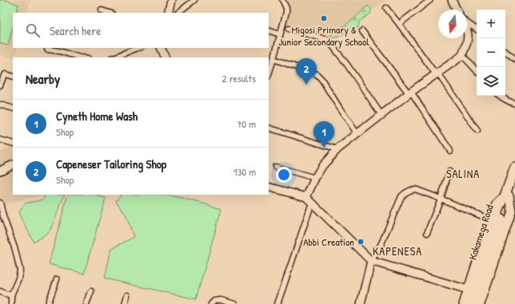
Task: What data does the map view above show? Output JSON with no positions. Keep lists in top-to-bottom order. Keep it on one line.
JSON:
{"streets":{"highway":["Kakamega Road"]},"districts":["SALINA","KAPENESA"],"places":["Migosi Primary & Junior Secondary School","Abbi Creation"],"north":"bottom","page":{"map_buttons":["+","−"],"search":"Search here","heading":["Nearby","2 results"],"pins":["2","1"],"list":[{"mark":"1","name":"Cyneth Home Wash","note":"Shop","value":"70 m"},{"mark":"2","name":"Capeneser Tailoring Shop","note":"Shop","value":"130 m"}]}}
